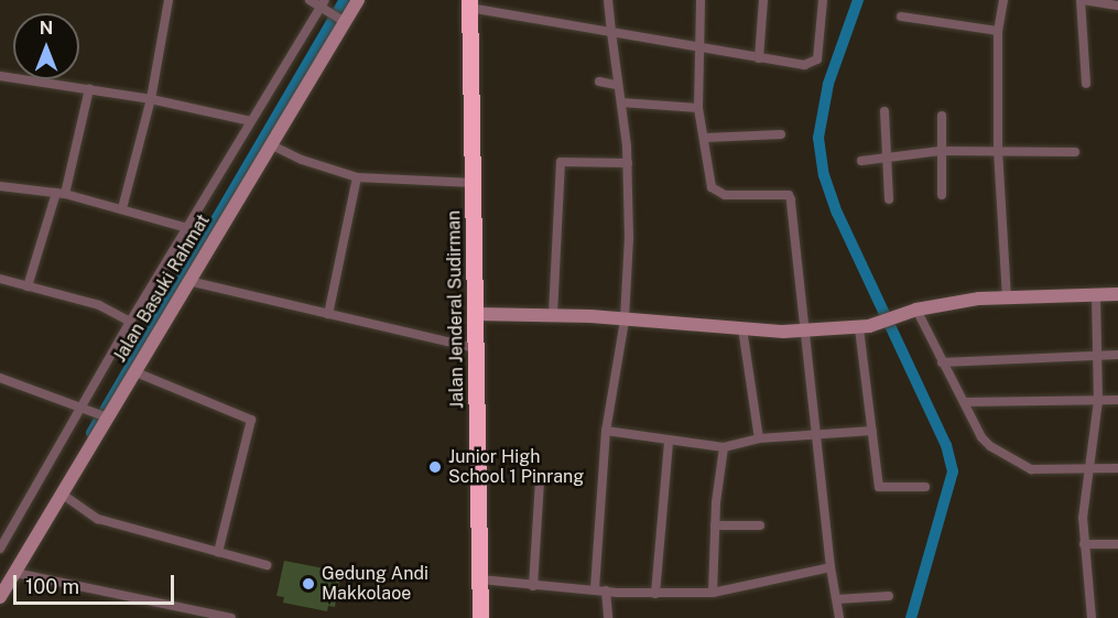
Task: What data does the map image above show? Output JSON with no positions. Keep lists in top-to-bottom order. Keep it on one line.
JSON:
{"streets":{"highway":["Jalan Jenderal Sudirman"],"main road":["Jalan Basuki Rahmat"]},"places":["Junior High School 1 Pinrang","Gedung Andi Makkolaoe"],"scale_bar":"100 m","north":"top"}
